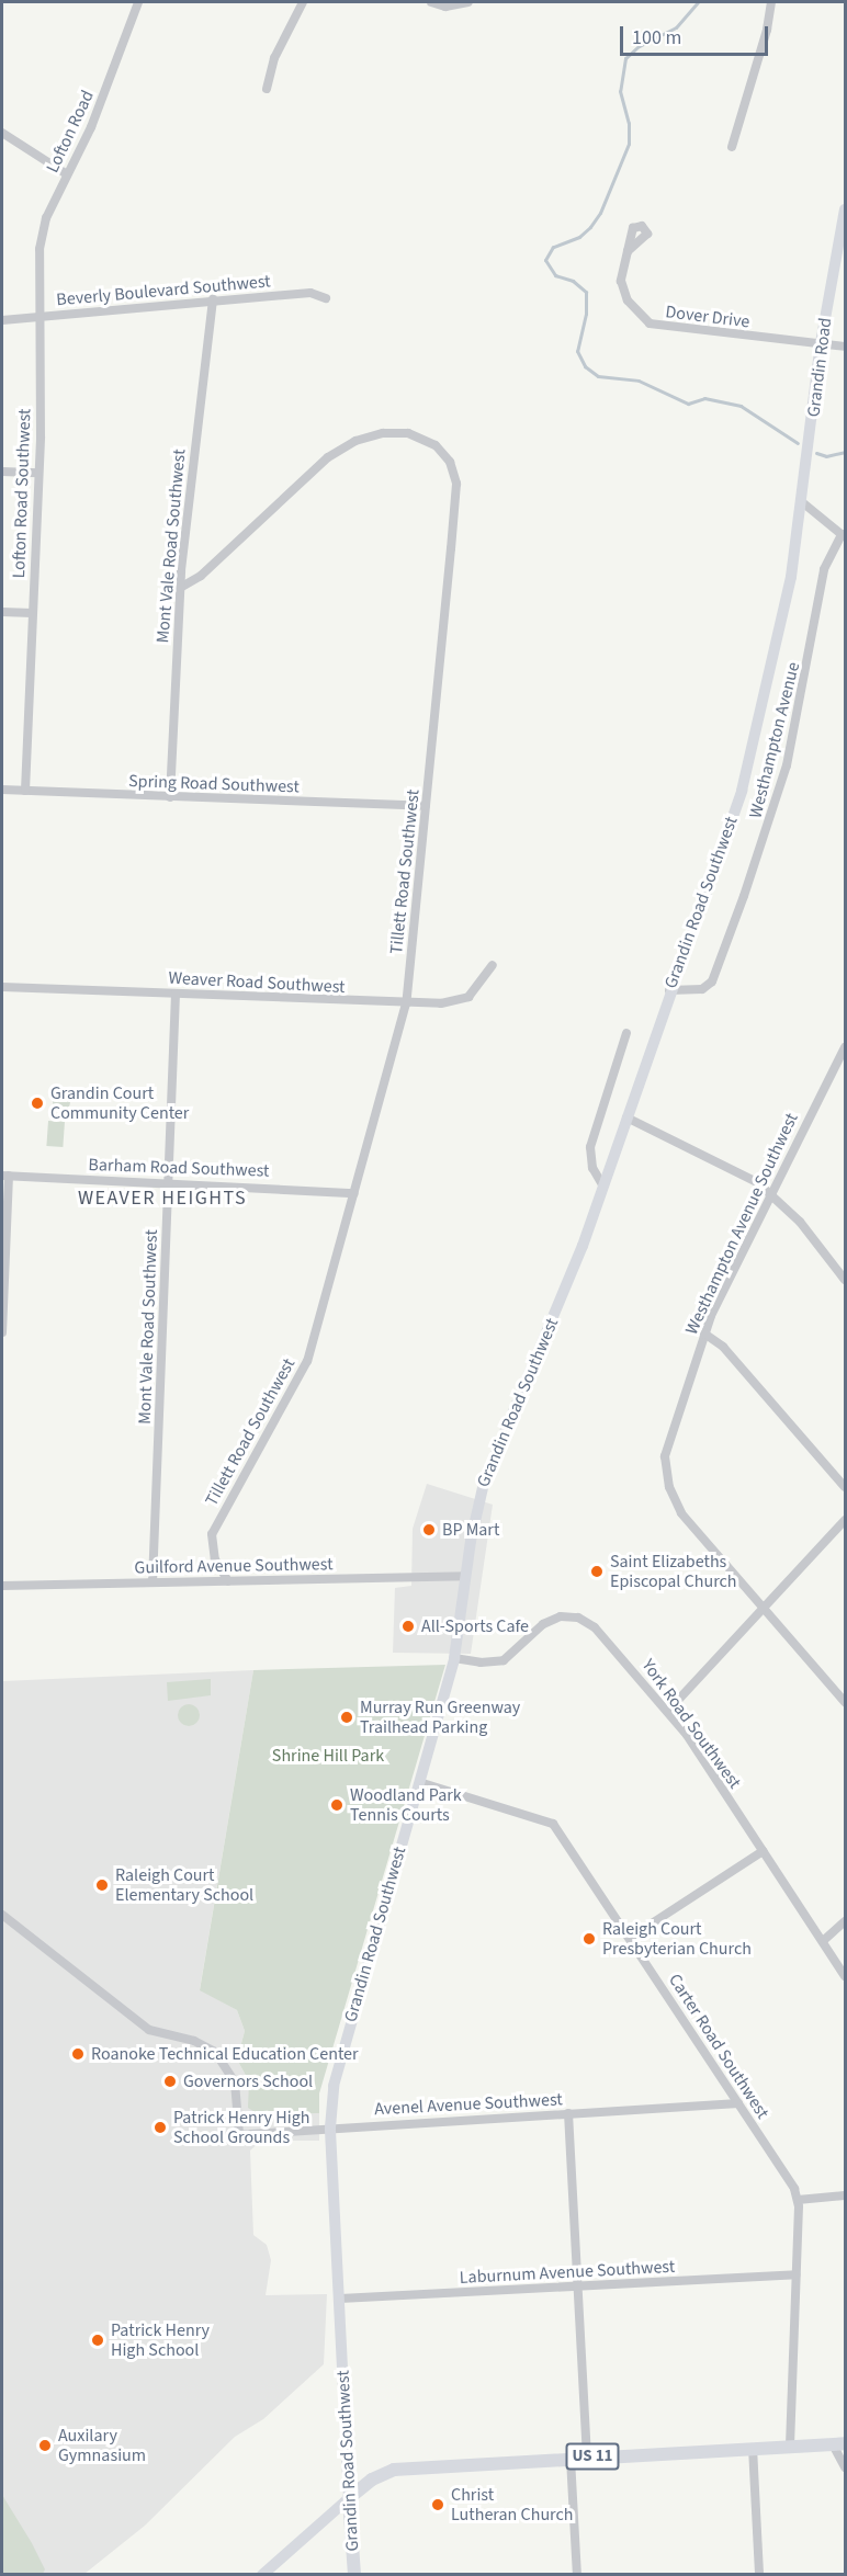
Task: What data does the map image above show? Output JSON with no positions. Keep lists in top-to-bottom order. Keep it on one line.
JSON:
{"streets":{"main road":["Grandin Road Southwest","US 11"],"street":["Lofton Road","Beverly Boulevard Southwest","Dover Drive","Grandin Road","Lofton Road Southwest","Mont Vale Road Southwest","Westhampton Avenue","Spring Road Southwest","Tillett Road Southwest","Weaver Road Southwest","Barham Road Southwest","Westhampton Avenue Southwest","Guilford Avenue Southwest","York Road Southwest","Carter Road Southwest","Avenel Avenue Southwest","Laburnum Avenue Southwest"]},"crossings":[["Lofton Road","Lofton Road Southwest"],["Beverly Boulevard Southwest","Lofton Road Southwest"],["Beverly Boulevard Southwest","Mont Vale Road Southwest"],["Dover Drive","Grandin Road"],["Grandin Road","Grandin Road Southwest"],["Lofton Road Southwest","Spring Road Southwest"],["Mont Vale Road Southwest","Spring Road Southwest"],["Mont Vale Road Southwest","Tillett Road Southwest"],["Mont Vale Road Southwest","Weaver Road Southwest"],["Mont Vale Road Southwest","Barham Road Southwest"],["Mont Vale Road Southwest","Guilford Avenue Southwest"],["Westhampton Avenue","Grandin Road Southwest"],["Spring Road Southwest","Tillett Road Southwest"],["Tillett Road Southwest","Weaver Road Southwest"],["Tillett Road Southwest","Barham Road Southwest"],["Tillett Road Southwest","Guilford Avenue Southwest"],["Grandin Road Southwest","Guilford Avenue Southwest"],["Grandin Road Southwest","York Road Southwest"],["Grandin Road Southwest","Carter Road Southwest"],["Grandin Road Southwest","Avenel Avenue Southwest"],["Grandin Road Southwest","Laburnum Avenue Southwest"],["Grandin Road Southwest","US 11"],["Carter Road Southwest","Avenel Avenue Southwest"]],"districts":["WEAVER HEIGHTS"],"parks":["Shrine Hill Park"],"places":["Grandin Court Community Center","BP Mart","Saint Elizabeths Episcopal Church","All-Sports Cafe","Murray Run Greenway Trailhead Parking","Woodland Park Tennis Courts","Raleigh Court Elementary School","Raleigh Court Presbyterian Church","Roanoke Technical Education Center","Governors School","Patrick Henry High School Grounds","Patrick Henry High School","Auxilary Gymnasium","Christ Lutheran Church"],"scale_bar":"100 m"}
